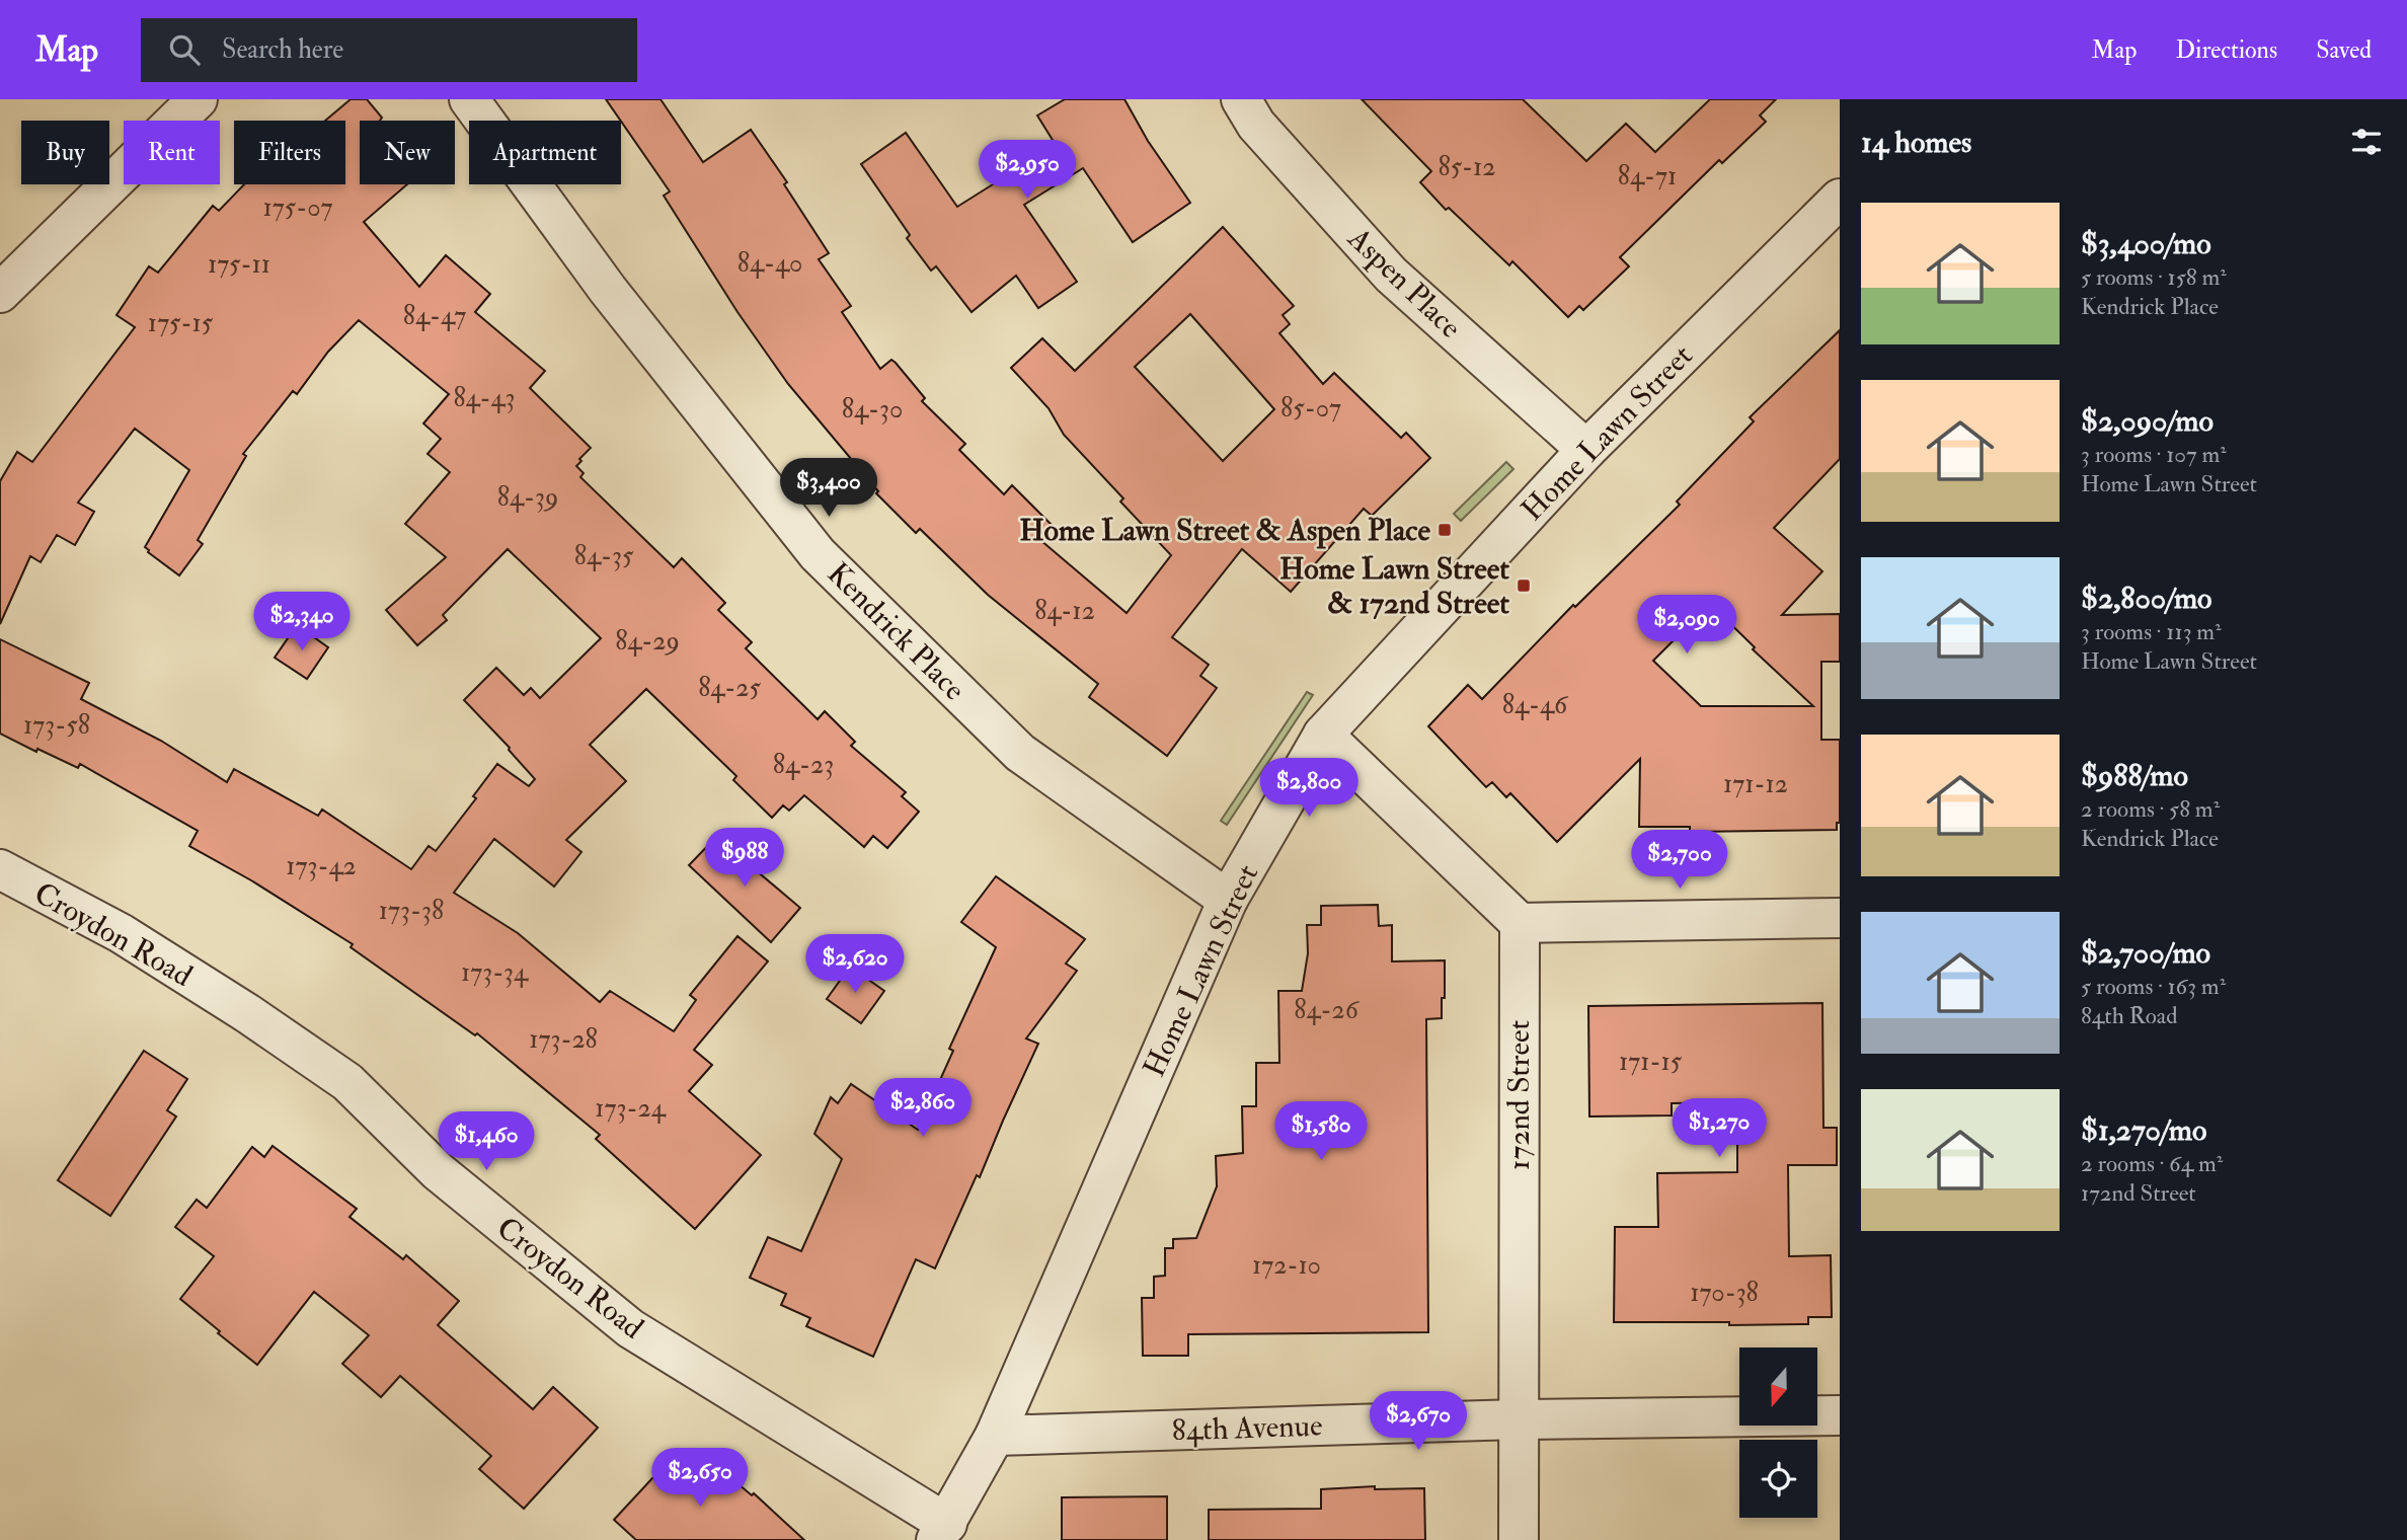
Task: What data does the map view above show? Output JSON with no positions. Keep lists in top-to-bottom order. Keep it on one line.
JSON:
{"streets":{"street":["Aspen Place","Home Lawn Street","Kendrick Place","Croydon Road","172nd Street","84th Avenue"]},"crossings":[["Aspen Place","Home Lawn Street"],["Home Lawn Street","Kendrick Place"],["Home Lawn Street","Croydon Road"],["Home Lawn Street","84th Avenue"],["172nd Street","84th Avenue"]],"places":{"transit":["Home Lawn Street & Aspen Place","Home Lawn Street & 172nd Street"]},"house_numbers":["85-12","84-71","175-07","84-40","175-11","84-47","175-15","84-43","85-07","84-30","84-39","84-35","84-12","84-29","84-25","84-46","173-58","84-23","171-12","173-42","173-38","173-34","84-26","173-28","171-15","173-24","172-10","170-38"],"north":"bottom","page":{"header":"Map","search":"Search here","nav":["Map","Directions","Saved"],"heading":"14 homes","chip":["Buy","Rent","Filters","New","Apartment"],"price":["$2,950","$3,400","$2,340","$2,090","$2,800","$988","$2,700","$2,620","$2,860","$1,270","$1,580","$1,460","$2,670","$2,650"],"list":[{"name":"$3,400/mo","note":"5 rooms · 158 m² · Kendrick Place"},{"name":"$2,090/mo","note":"3 rooms · 107 m² · Home Lawn Street"},{"name":"$2,800/mo","note":"3 rooms · 113 m² · Home Lawn Street"},{"name":"$988/mo","note":"2 rooms · 58 m² · Kendrick Place"},{"name":"$2,700/mo","note":"5 rooms · 163 m² · 84th Road"},{"name":"$1,270/mo","note":"2 rooms · 64 m² · 172nd Street"}]}}
